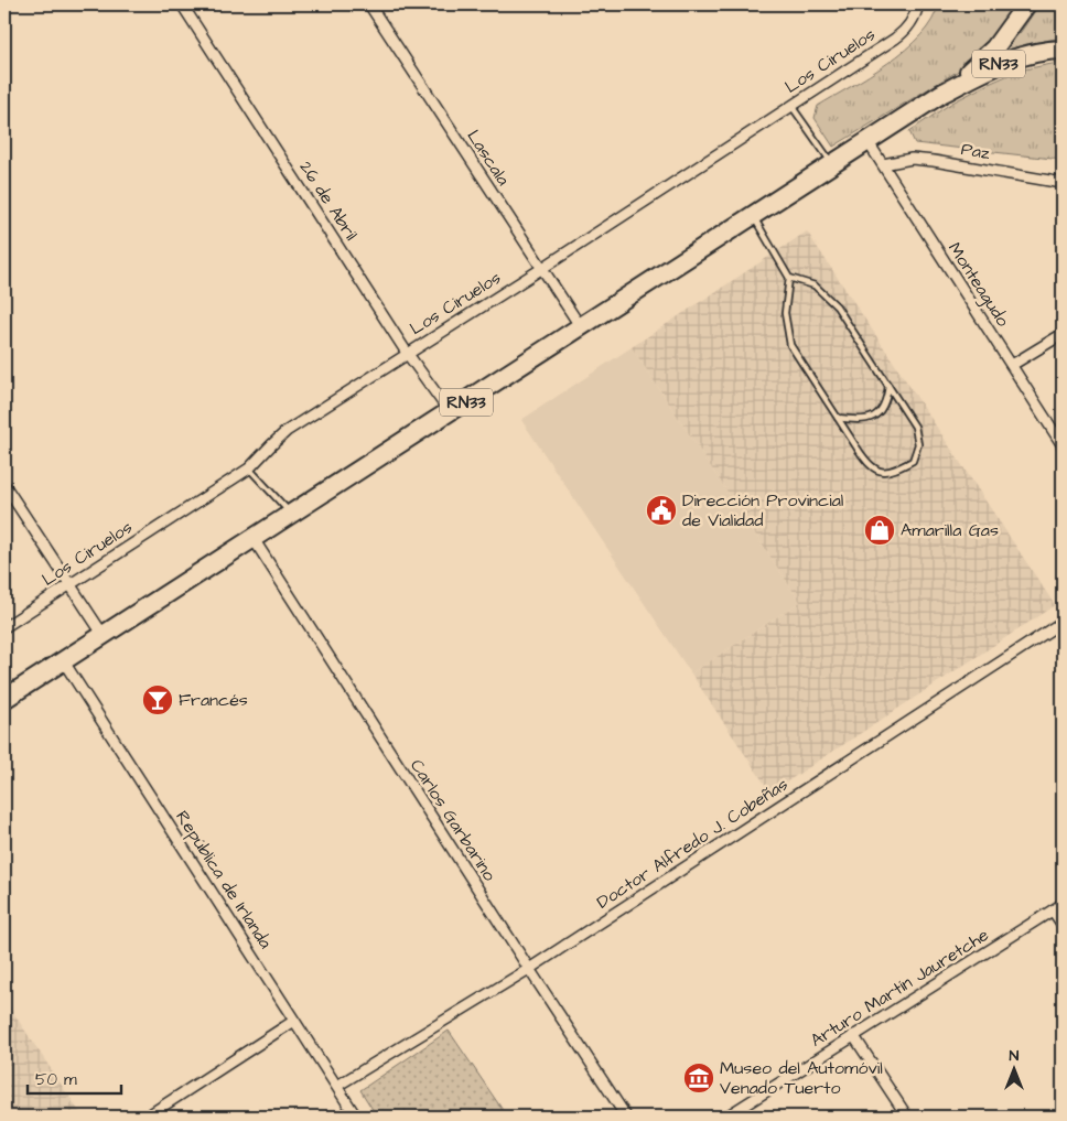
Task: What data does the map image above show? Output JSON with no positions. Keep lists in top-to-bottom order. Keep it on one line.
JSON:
{"streets":{"highway":["RN33"],"street":["Los Ciruelos","Paz","Lascala","26 de Abril","Monteagudo","Carlos Garbarino","Doctor Alfredo J. Cobeñas","República de Irlanda","Arturo Martín Jauretche"]},"crossings":[["Los Ciruelos","Lascala"],["Los Ciruelos","26 de Abril"],["RN33","Lascala"],["RN33","26 de Abril"],["RN33","Monteagudo"],["RN33","Carlos Garbarino"],["RN33","República de Irlanda"],["Paz","Monteagudo"],["Carlos Garbarino","Doctor Alfredo J. Cobeñas"],["Doctor Alfredo J. Cobeñas","República de Irlanda"]],"places":{"public building":["Dirección Provincial de Vialidad"],"shop":["Amarilla Gas"],"bar":["Francés"],"museum":["Museo del Automóvil Venado Tuerto"]},"scale_bar":"50 m","north":"top"}
